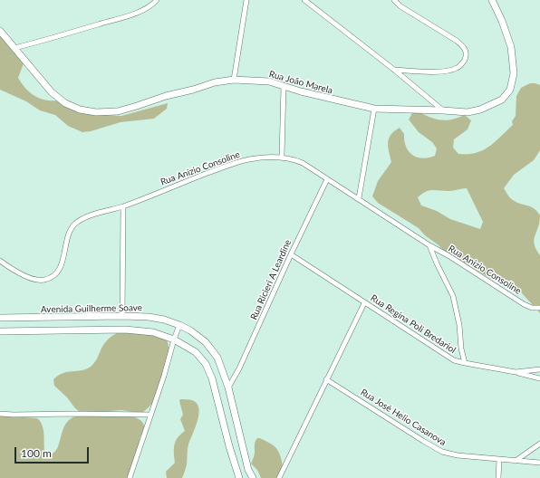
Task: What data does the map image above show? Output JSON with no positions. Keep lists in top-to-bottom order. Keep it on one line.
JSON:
{"streets":{"street":["Rua João Marela","Rua Anizio Consoline","Rua Ricieri A Leardine","Avenida Guilherme Soave","Rua Regina Poli Bredariol","Rua José Helio Casanova"]},"crossings":[["Rua Anizio Consoline","Rua Ricieri A Leardine"],["Rua Ricieri A Leardine","Avenida Guilherme Soave"],["Rua Ricieri A Leardine","Rua Regina Poli Bredariol"]],"scale_bar":"100 m"}
